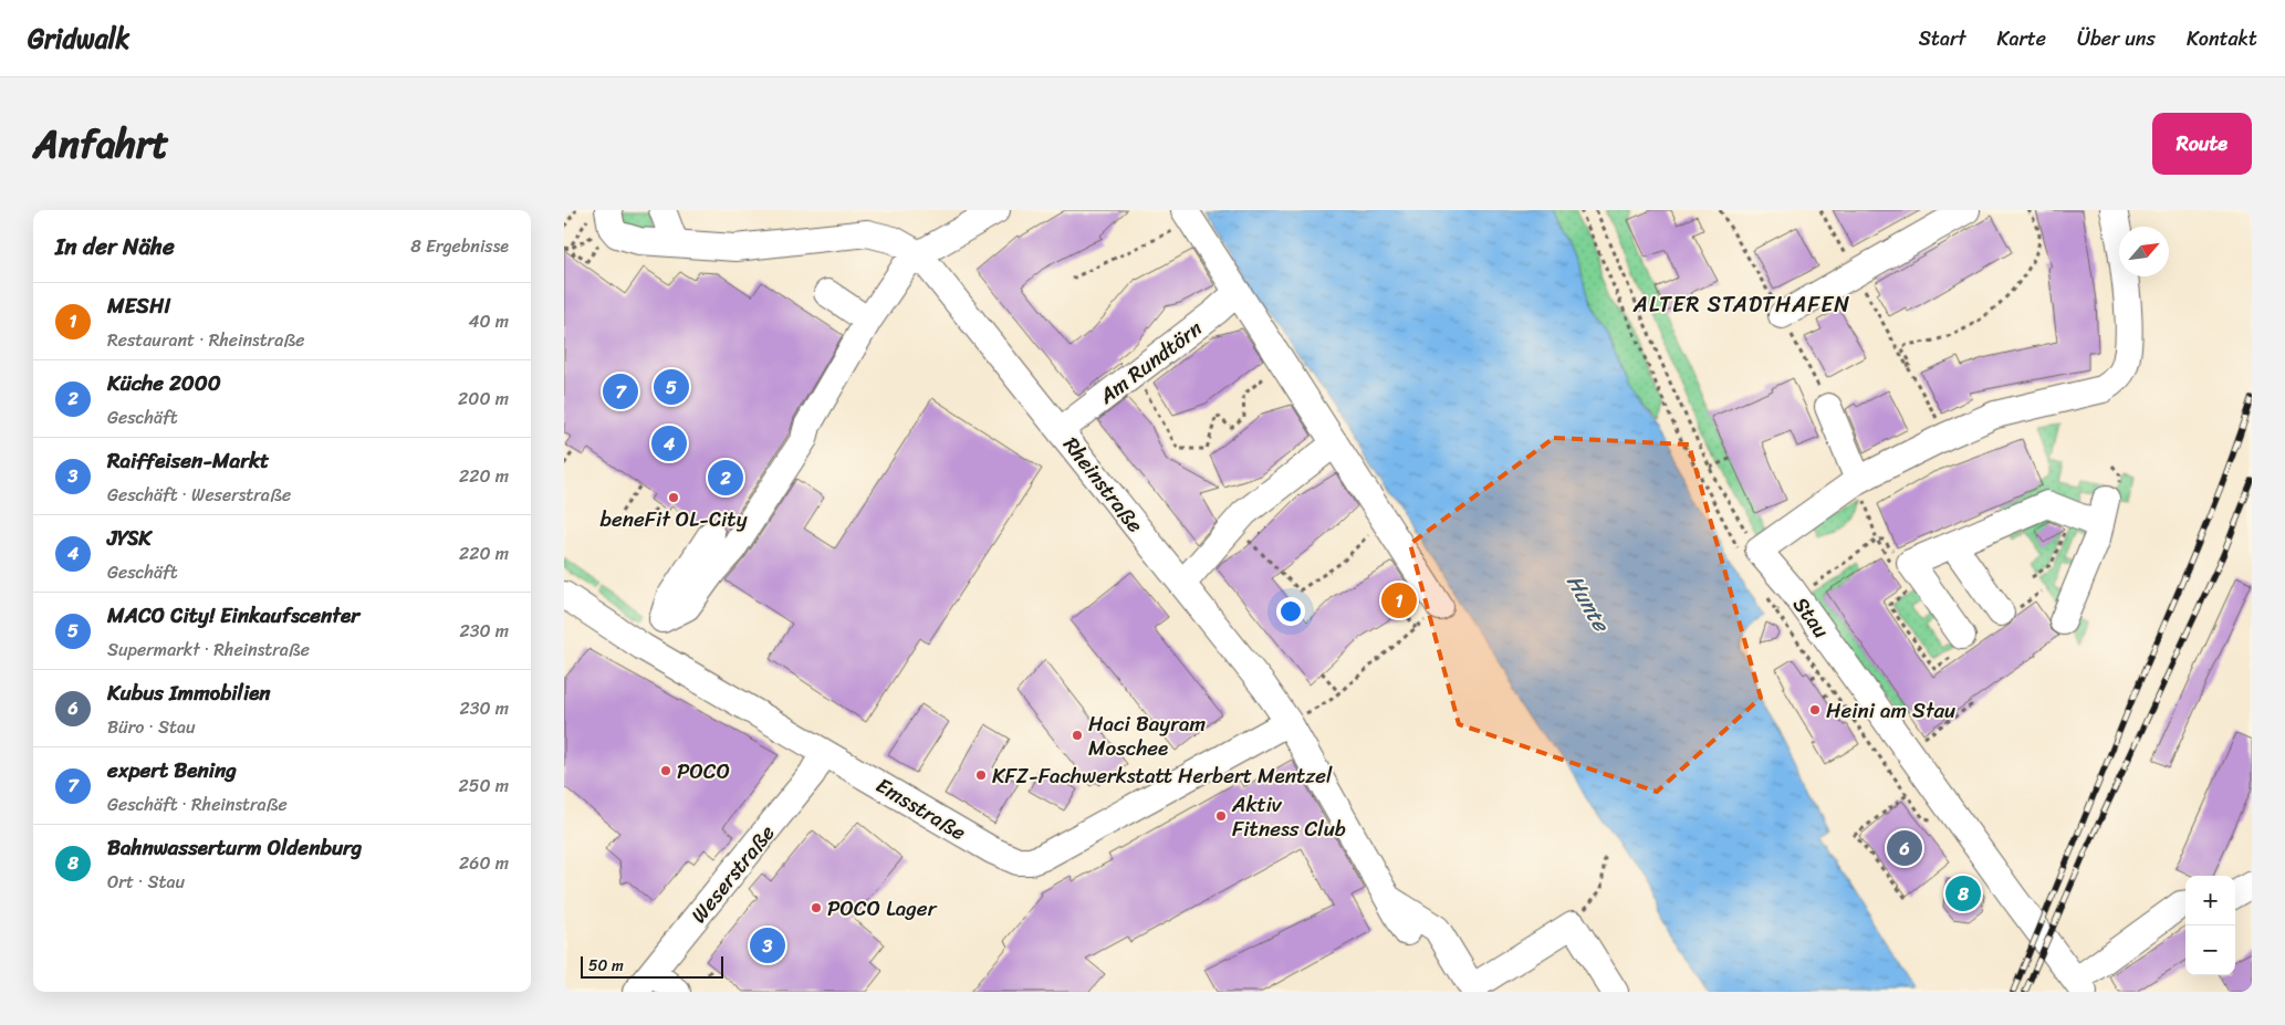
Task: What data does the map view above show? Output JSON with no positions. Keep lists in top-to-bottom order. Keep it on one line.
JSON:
{"streets":{"street":["Am Rundtörn","Rheinstraße","Stau","Emsstraße","Weserstraße"]},"crossings":[["Am Rundtörn","Rheinstraße"],["Rheinstraße","Emsstraße"],["Emsstraße","Weserstraße"]],"districts":["ALTER STADTHAFEN"],"water":["Hunte"],"places":["beneFit OL-City","Heini am Stau","Haci Bayram Moschee","POCO","KFZ-Fachwerkstatt Herbert Mentzel","Aktiv Fitness Club","POCO Lager"],"scale_bar":"50 m","north":"top right","page":{"header":"Gridwalk","nav":["Start","Karte","Über uns","Kontakt"],"title":"Anfahrt","buttons":"Route","heading":["In der Nähe","8 Ergebnisse"],"list":[{"mark":"1","name":"MESHI","note":"Restaurant · Rheinstraße","value":"40 m"},{"mark":"2","name":"Küche 2000","note":"Geschäft","value":"200 m"},{"mark":"3","name":"Raiffeisen-Markt","note":"Geschäft · Weserstraße","value":"220 m"},{"mark":"4","name":"JYSK","note":"Geschäft","value":"220 m"},{"mark":"5","name":"MACO City! Einkaufscenter","note":"Supermarkt · Rheinstraße","value":"230 m"},{"mark":"6","name":"Kubus Immobilien","note":"Büro · Stau","value":"230 m"},{"mark":"7","name":"expert Bening","note":"Geschäft · Rheinstraße","value":"250 m"},{"mark":"8","name":"Bahnwasserturm Oldenburg","note":"Ort · Stau","value":"260 m"}],"pins":["5","7","4","2","1","6","8","3"],"map_buttons":["+","−"],"scale":"50 m"}}
